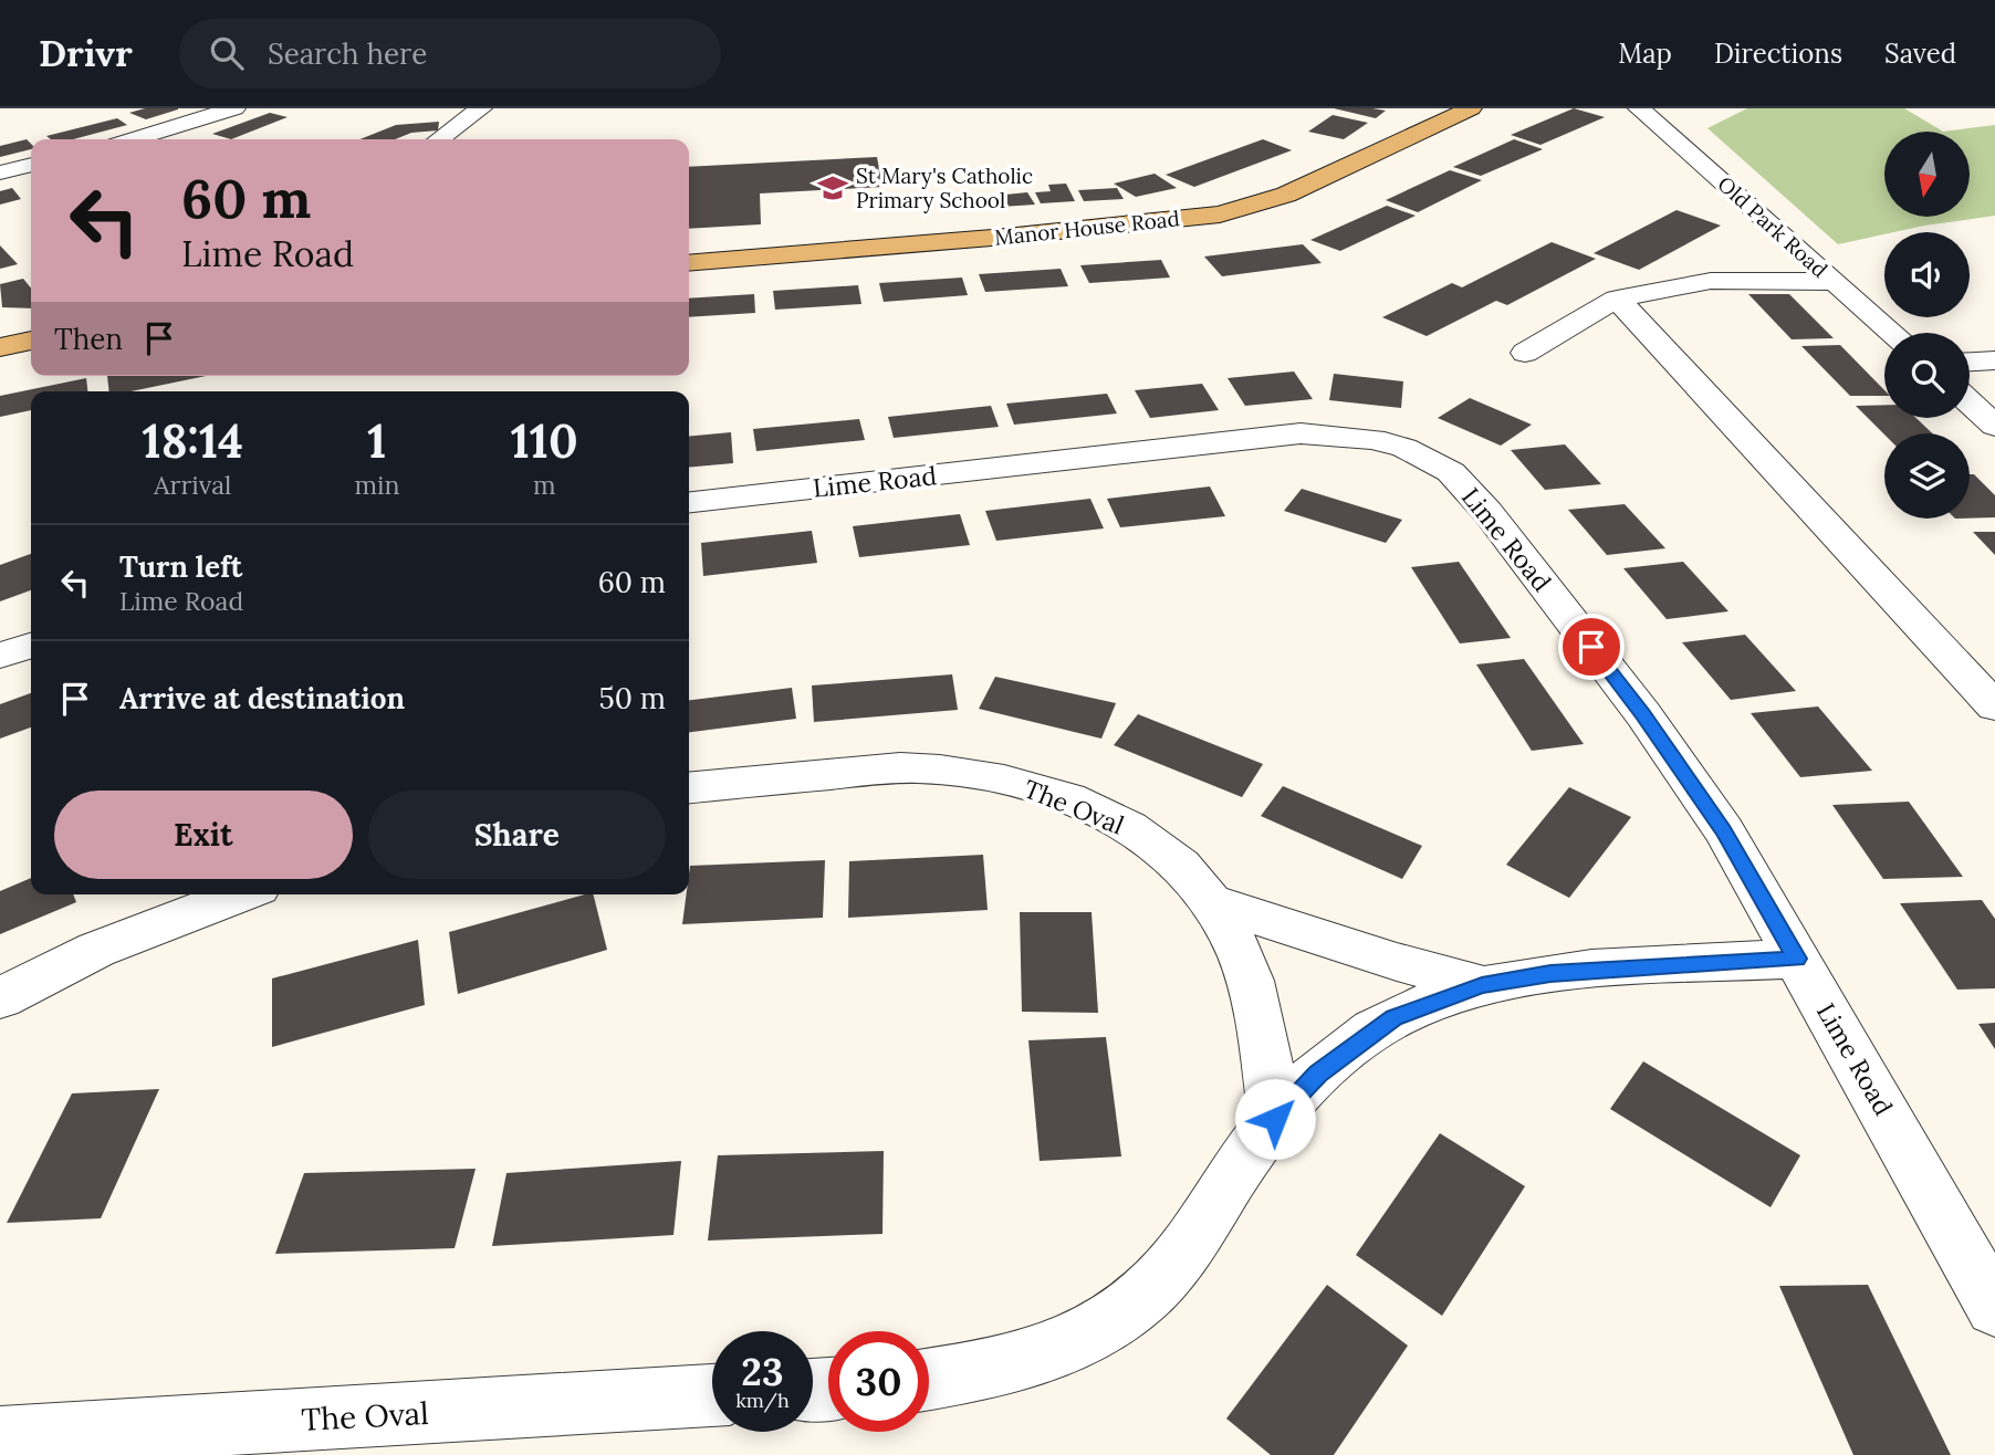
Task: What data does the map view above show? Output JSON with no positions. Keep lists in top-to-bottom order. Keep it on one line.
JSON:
{"streets":{"main road":["Manor House Road"],"street":["Old Park Road","Lime Road","The Oval"]},"places":{"school or university":["St Mary's Catholic Primary School"]},"north":"bottom","page":{"header":"Drivr","search":"Search here","nav":["Map","Directions","Saved"],"turn":["60 m","Lime Road"],"then":"Then","eta":["18:14","Arrival","1","min","110","m"],"list":[{"name":"Turn left","note":"Lime Road","value":"60 m"},{"name":"Arrive at destination","value":"50 m"}],"buttons":["Exit","Share"],"speed":"23 km/h","limit":"30"}}
